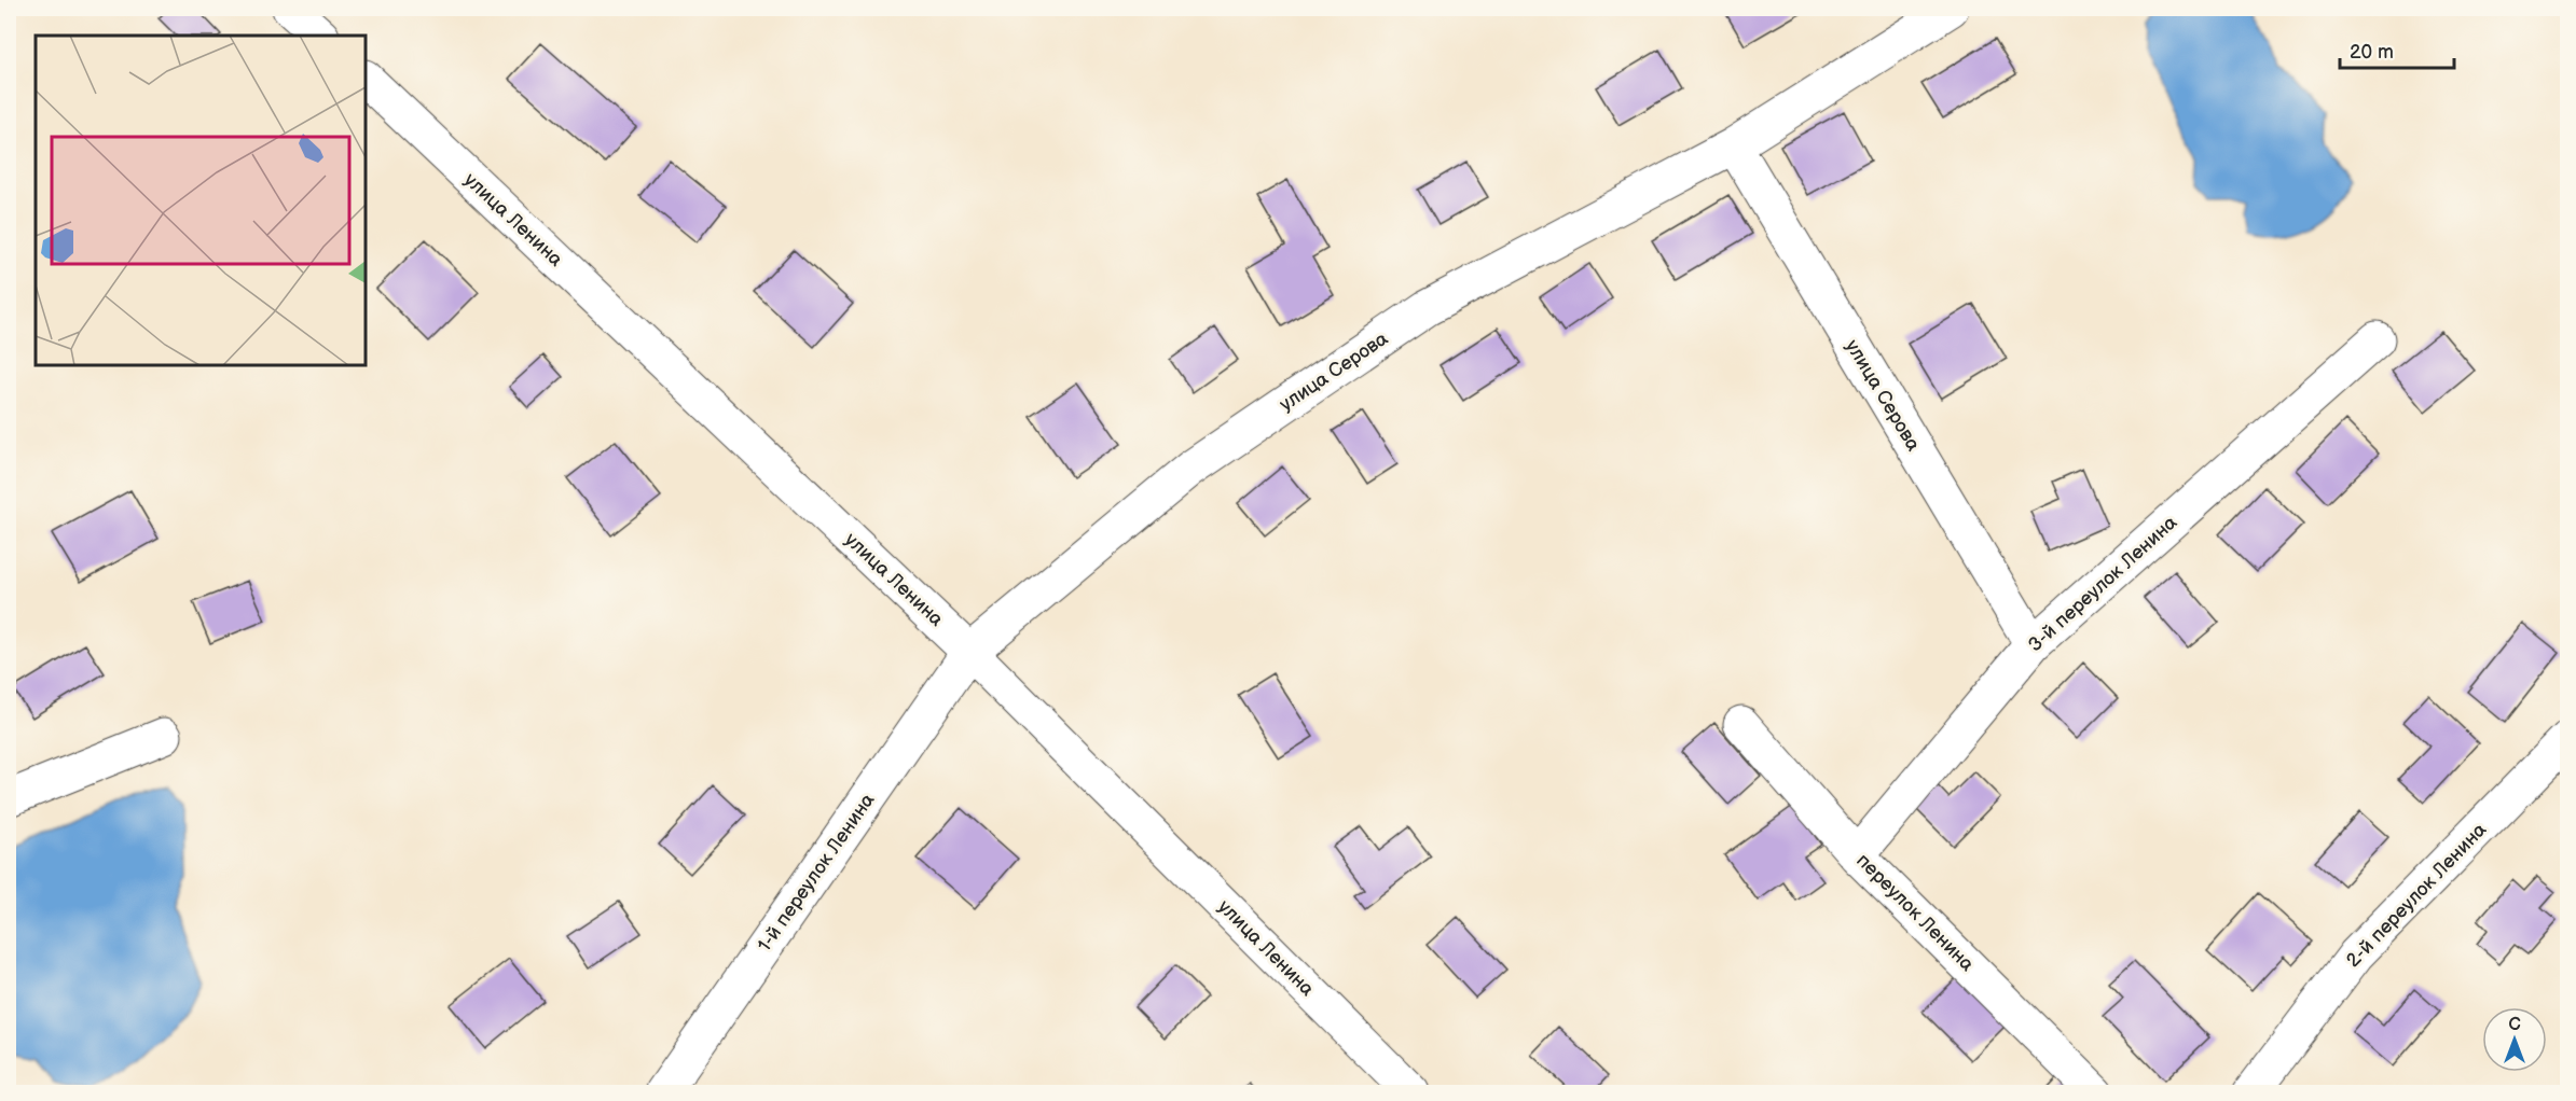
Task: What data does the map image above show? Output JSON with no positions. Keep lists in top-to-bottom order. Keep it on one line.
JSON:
{"streets":{"street":["улица Ленина","улица Серова","3-й переулок Ленина","1-й переулок Ленина","2-й переулок Ленина","переулок Ленина"]},"crossings":[["улица Ленина","улица Серова"],["улица Ленина","1-й переулок Ленина"],["улица Серова","3-й переулок Ленина"],["улица Серова","1-й переулок Ленина"],["3-й переулок Ленина","переулок Ленина"]],"scale_bar":"20 m","north":"top"}
